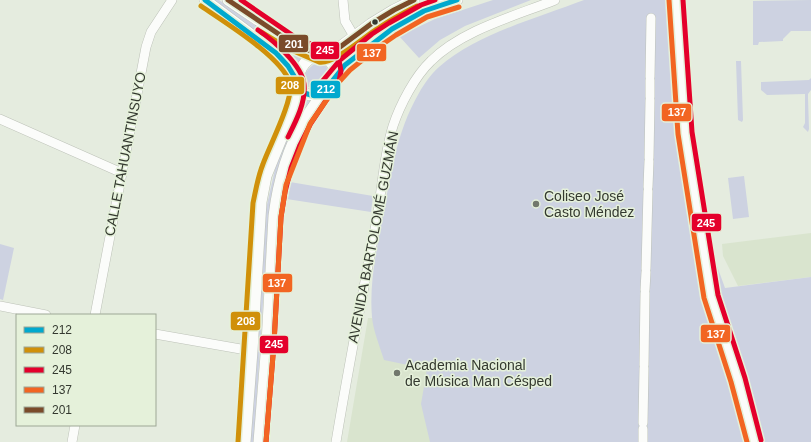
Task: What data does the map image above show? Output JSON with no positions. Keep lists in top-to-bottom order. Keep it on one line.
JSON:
{"streets":{"street":["CALLE TAHUANTINSUYO","AVENIDA BARTOLOMÉ GUZMÁN"]},"places":["Coliseo José Casto Méndez","Academia Nacional de Música Man Césped"],"lines":["transit line 212","transit line 245","transit line 137","transit line 201","transit line 208"],"legend":["212","208","245","137","201"]}
